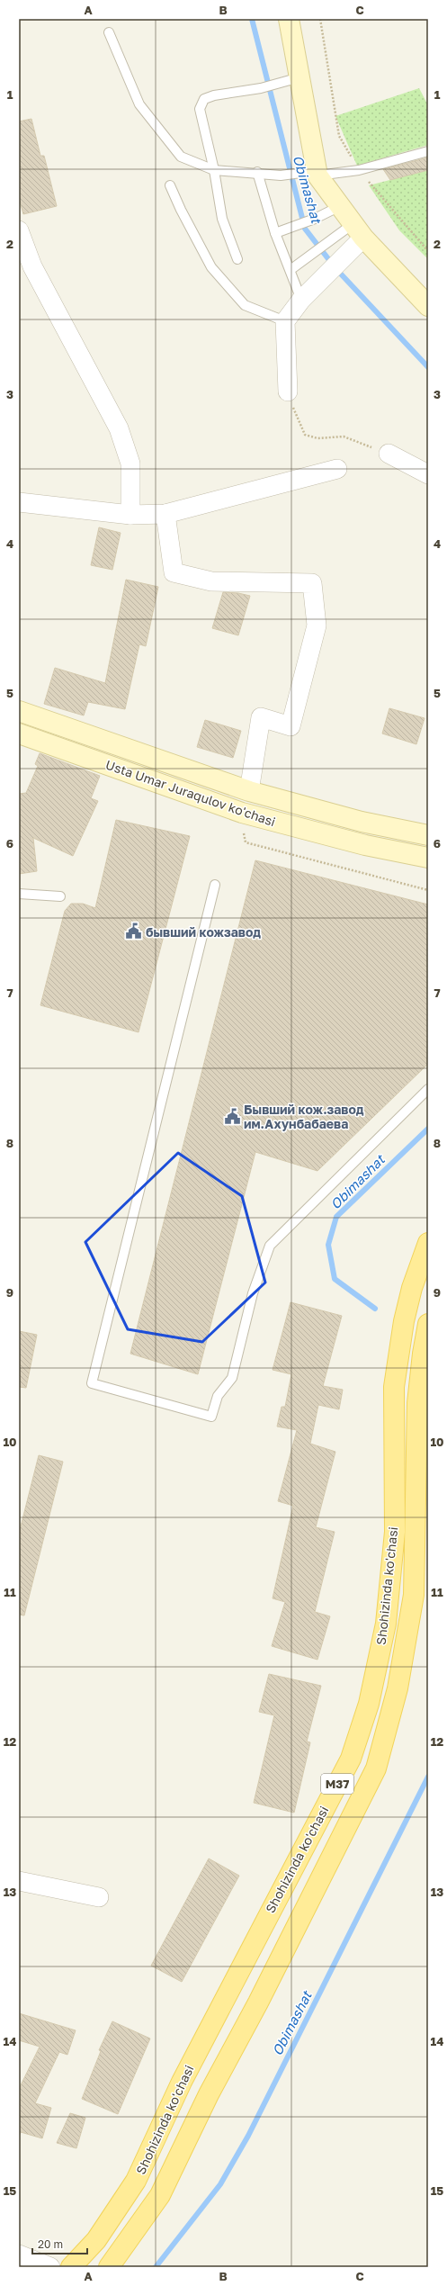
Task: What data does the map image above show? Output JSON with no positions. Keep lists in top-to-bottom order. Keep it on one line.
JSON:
{"streets":{"main road":["Usta Umar Juraqulov ko'chasi","Shohizinda ko'chasi","M37"]},"water":["Obimashat"],"places":{"public building":["бывший кожзавод","Бывший кож.завод им.Ахунбабаева"]},"scale_bar":"20 m","grid":{"columns":["A","B","C"],"rows":["1","2","3","4","5","6","7","8","9","10","11","12","13","14","15"]}}
